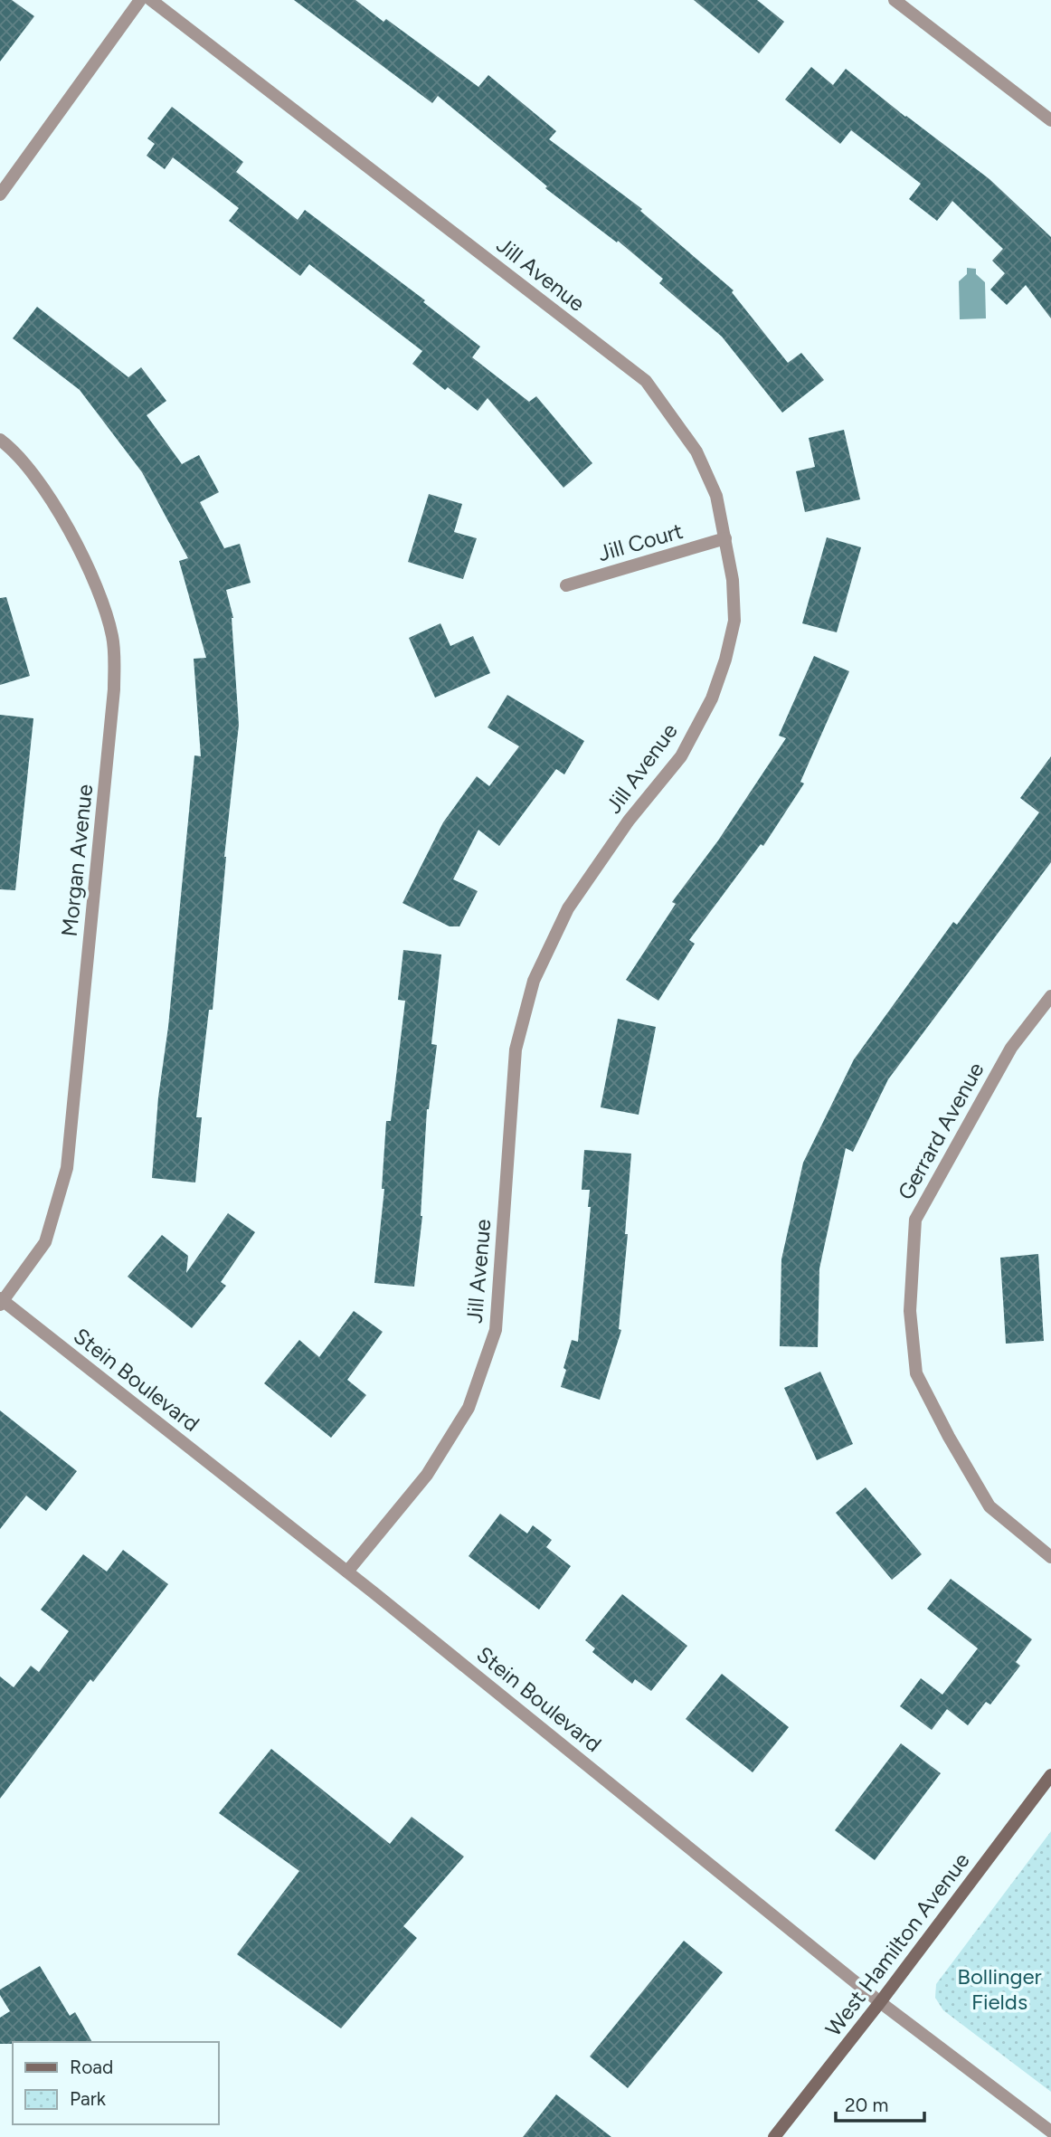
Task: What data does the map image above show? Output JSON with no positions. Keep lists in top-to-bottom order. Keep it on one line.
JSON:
{"streets":{"street":["Jill Avenue","Jill Court","Morgan Avenue","Gerrard Avenue","Stein Boulevard","West Hamilton Avenue"]},"crossings":[["Jill Avenue","Jill Court"],["Jill Avenue","Stein Boulevard"],["Morgan Avenue","Stein Boulevard"],["Stein Boulevard","West Hamilton Avenue"]],"parks":["Bollinger Fields"],"legend":["Road","Park"],"scale_bar":"20 m"}
